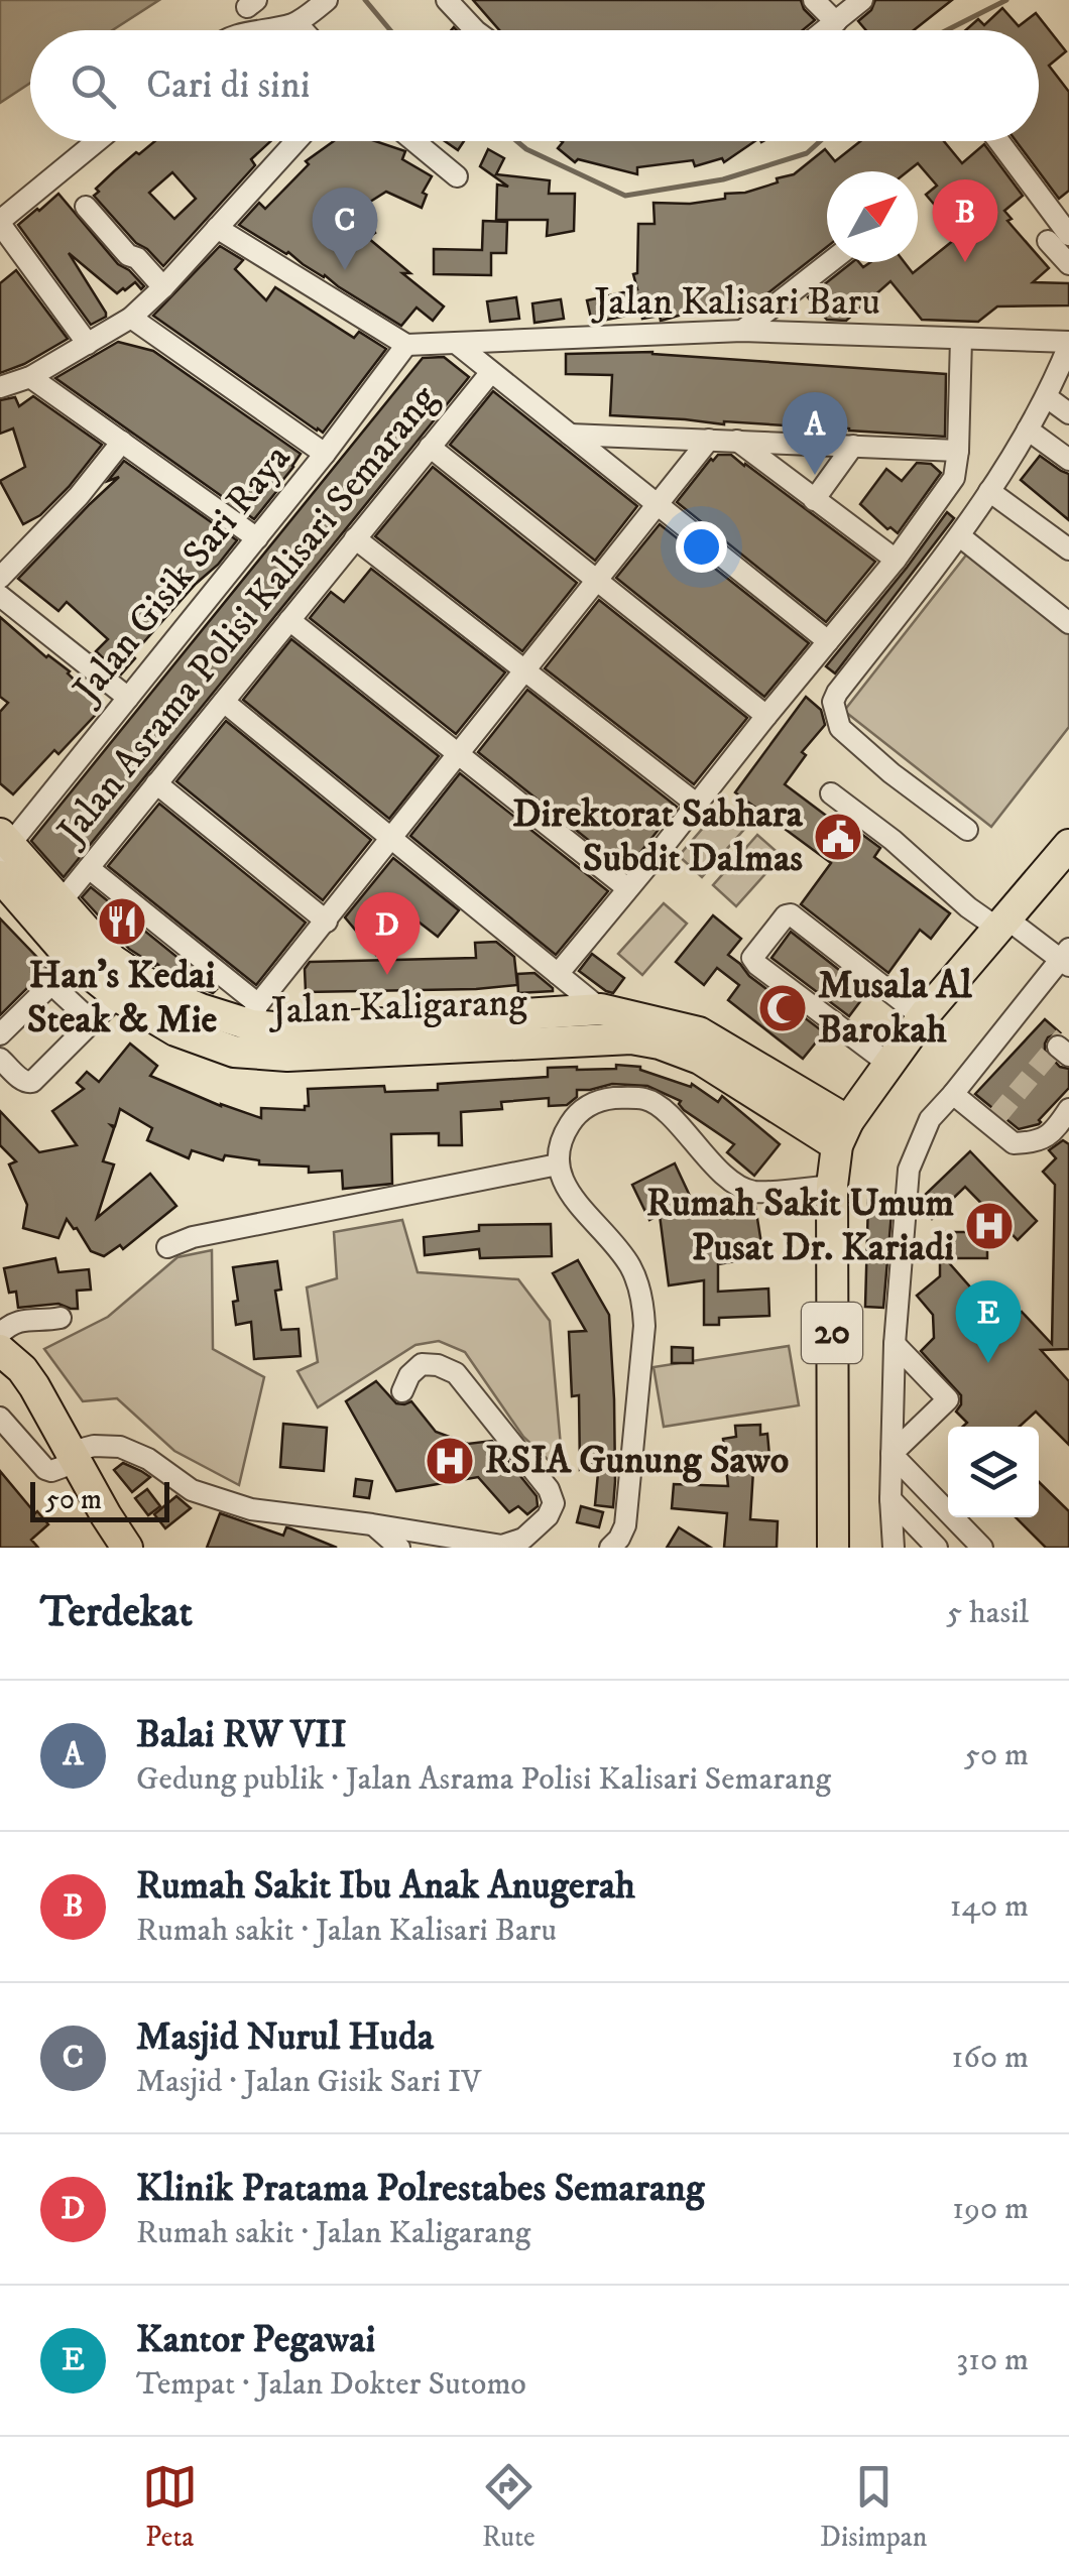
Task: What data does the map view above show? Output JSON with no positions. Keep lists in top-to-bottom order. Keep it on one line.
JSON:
{"streets":{"highway":["Jalan Kaligarang","20"],"street":["Jalan Kalisari Baru","Jalan Gisik Sari Raya","Jalan Asrama Polisi Kalisari Semarang"]},"crossings":[["Jalan Kalisari Baru","Jalan Gisik Sari Raya"],["Jalan Gisik Sari Raya","Jalan Kaligarang"],["Jalan Asrama Polisi Kalisari Semarang","Jalan Kaligarang"],["Jalan Kaligarang","20"]],"places":{"public building":["Direktorat Sabhara Subdit Dalmas"],"restaurant":["Han's Kedai Steak & Mie"],"mosque":["Musala Al Barokah"],"hospital":["Rumah Sakit Umum Pusat Dr. Kariadi","RSIA Gunung Sawo"]},"scale_bar":"50 m","north":"top right","page":{"search":"Cari di sini","pins":["B","C","A","D","E"],"scale":"50 m","heading":["Terdekat","5 hasil"],"list":[{"mark":"A","name":"Balai RW VII","note":"Gedung publik · Jalan Asrama Polisi Kalisari Semarang","value":"50 m"},{"mark":"B","name":"Rumah Sakit Ibu Anak Anugerah","note":"Rumah sakit · Jalan Kalisari Baru","value":"140 m"},{"mark":"C","name":"Masjid Nurul Huda","note":"Masjid · Jalan Gisik Sari IV","value":"160 m"},{"mark":"D","name":"Klinik Pratama Polrestabes Semarang","note":"Rumah sakit · Jalan Kaligarang","value":"190 m"},{"mark":"E","name":"Kantor Pegawai","note":"Tempat · Jalan Dokter Sutomo","value":"310 m"}],"nav":["Peta","Rute","Disimpan"]}}
